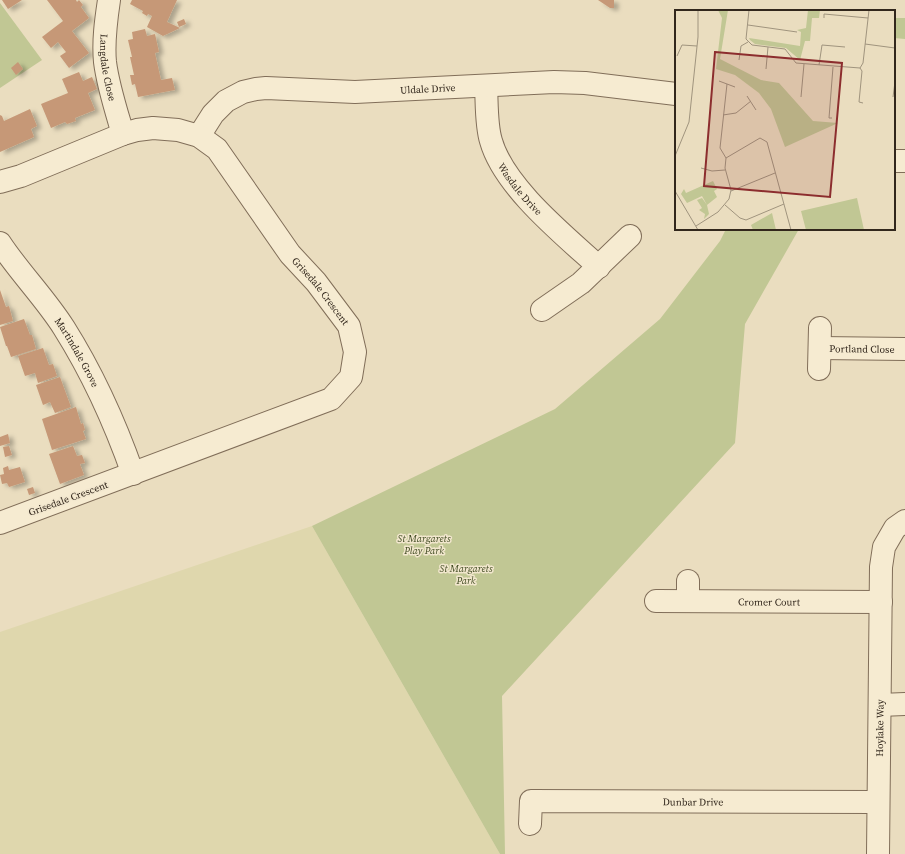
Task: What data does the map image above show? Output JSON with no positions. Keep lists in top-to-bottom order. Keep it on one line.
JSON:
{"streets":{"street":["Langdale Close","Uldale Drive","Wasdale Drive","Grisedale Crescent","Portland Close","Martindale Grove","Cromer Court","Hoylake Way","Dunbar Drive"]},"crossings":[["Langdale Close","Grisedale Crescent"],["Uldale Drive","Wasdale Drive"],["Uldale Drive","Grisedale Crescent"],["Grisedale Crescent","Martindale Grove"],["Cromer Court","Hoylake Way"],["Hoylake Way","Dunbar Drive"]],"parks":["St Margarets Play Park","St Margarets Park"]}
